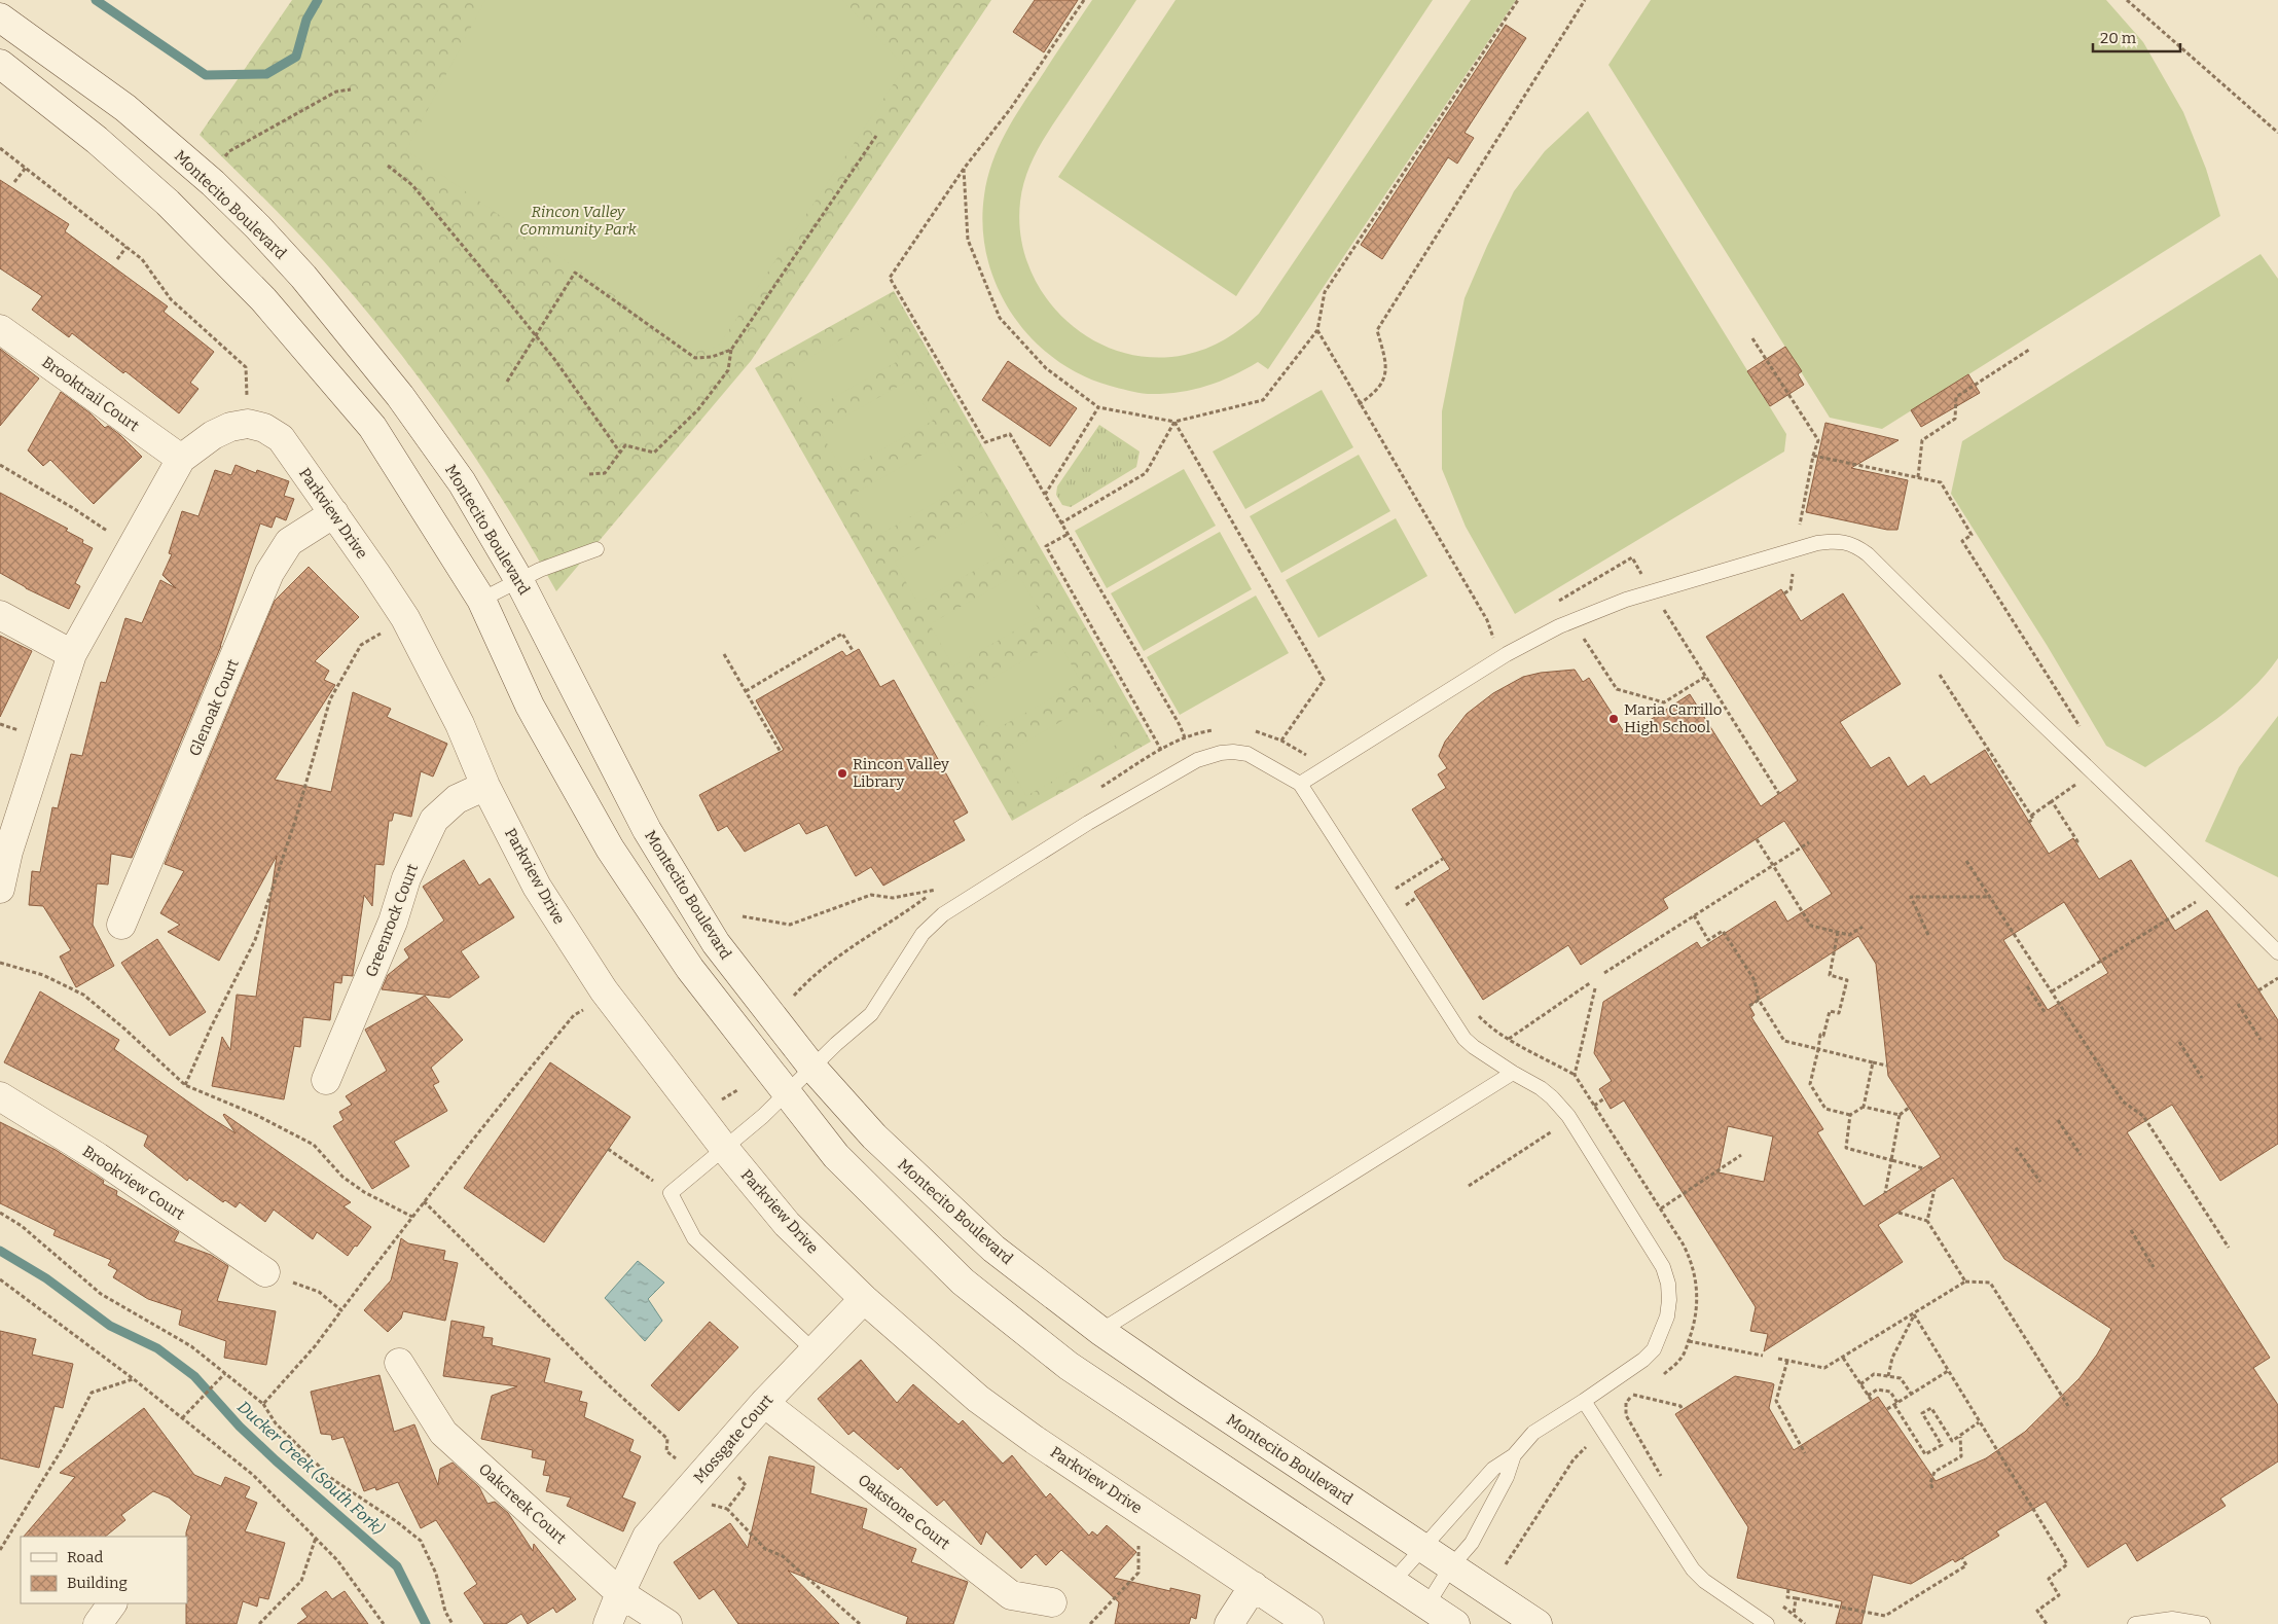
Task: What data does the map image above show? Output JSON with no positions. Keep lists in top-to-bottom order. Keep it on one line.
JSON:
{"streets":{"street":["Montecito Boulevard","Brooktrail Court","Parkview Drive","Glenoak Court","Greenrock Court","Brookview Court","Mossgate Court","Oakcreek Court","Oakstone Court"]},"crossings":[["Parkview Drive","Glenoak Court"],["Parkview Drive","Greenrock Court"],["Parkview Drive","Mossgate Court"],["Mossgate Court","Oakcreek Court"],["Mossgate Court","Oakstone Court"]],"water":["Ducker Creek (South Fork)"],"parks":["Rincon Valley Community Park"],"places":["Maria Carrillo High School","Rincon Valley Library"],"legend":["Road","Building"],"scale_bar":"20 m"}
